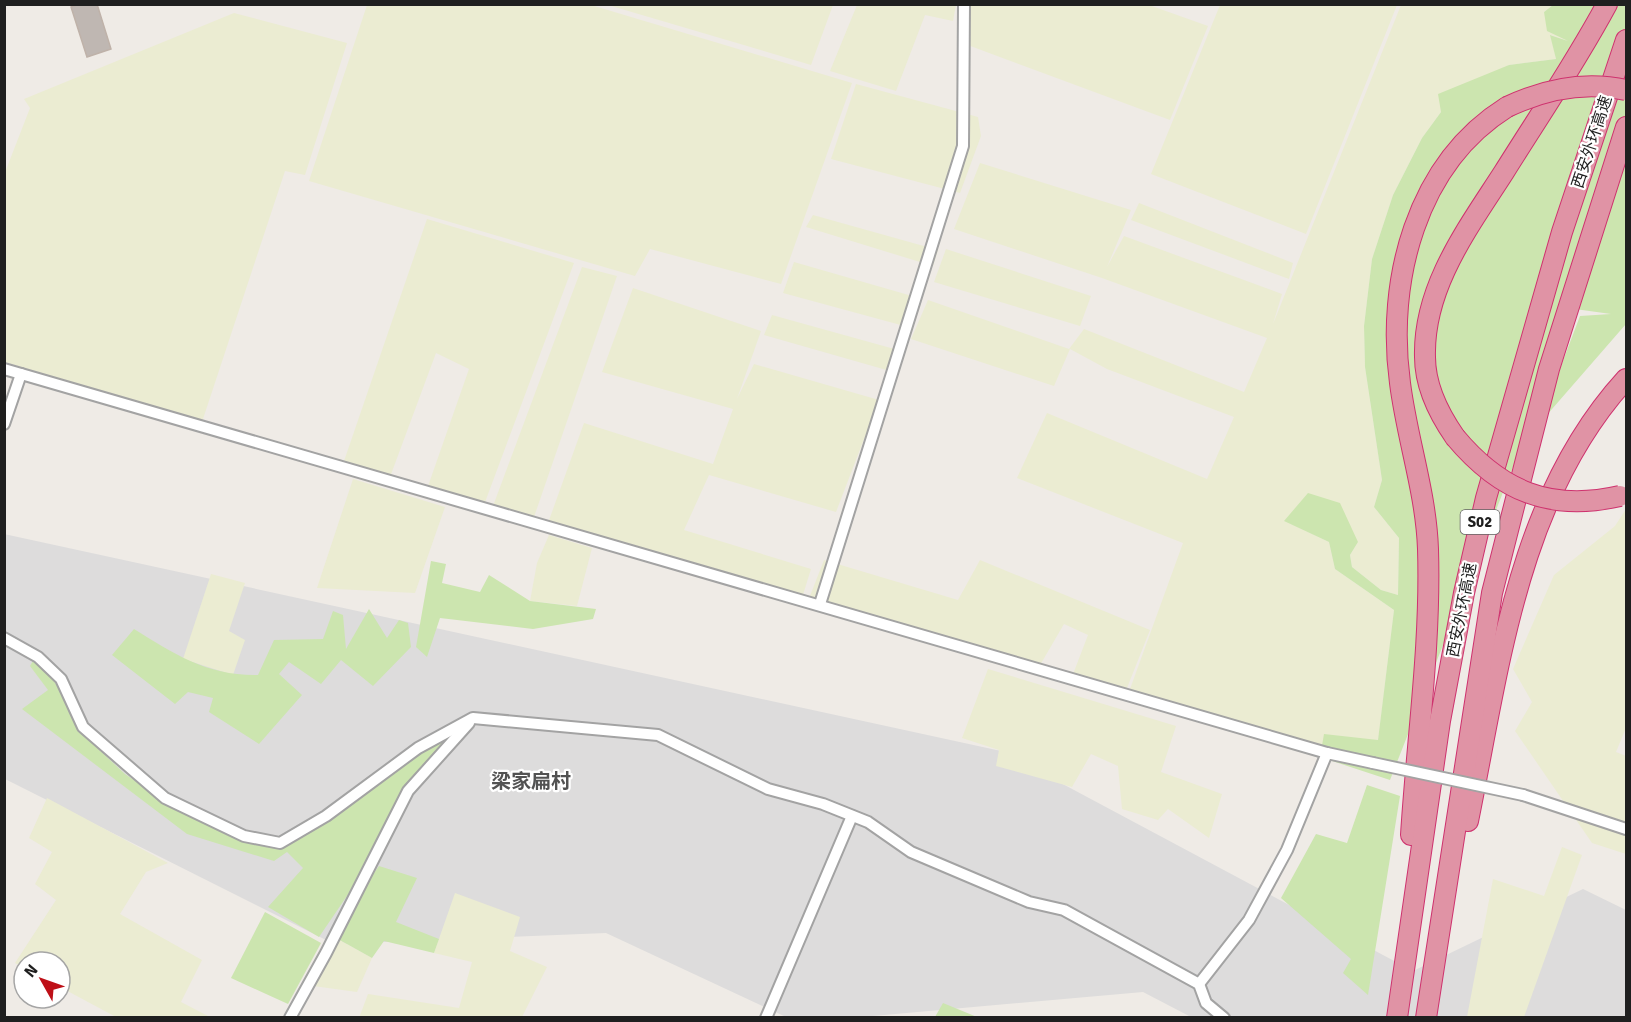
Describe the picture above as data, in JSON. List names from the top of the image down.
{
  "streets": {
    "highway": ["西安外环高速", "S02"]
  },
  "districts": ["梁家扁村"],
  "north": "top left"
}
